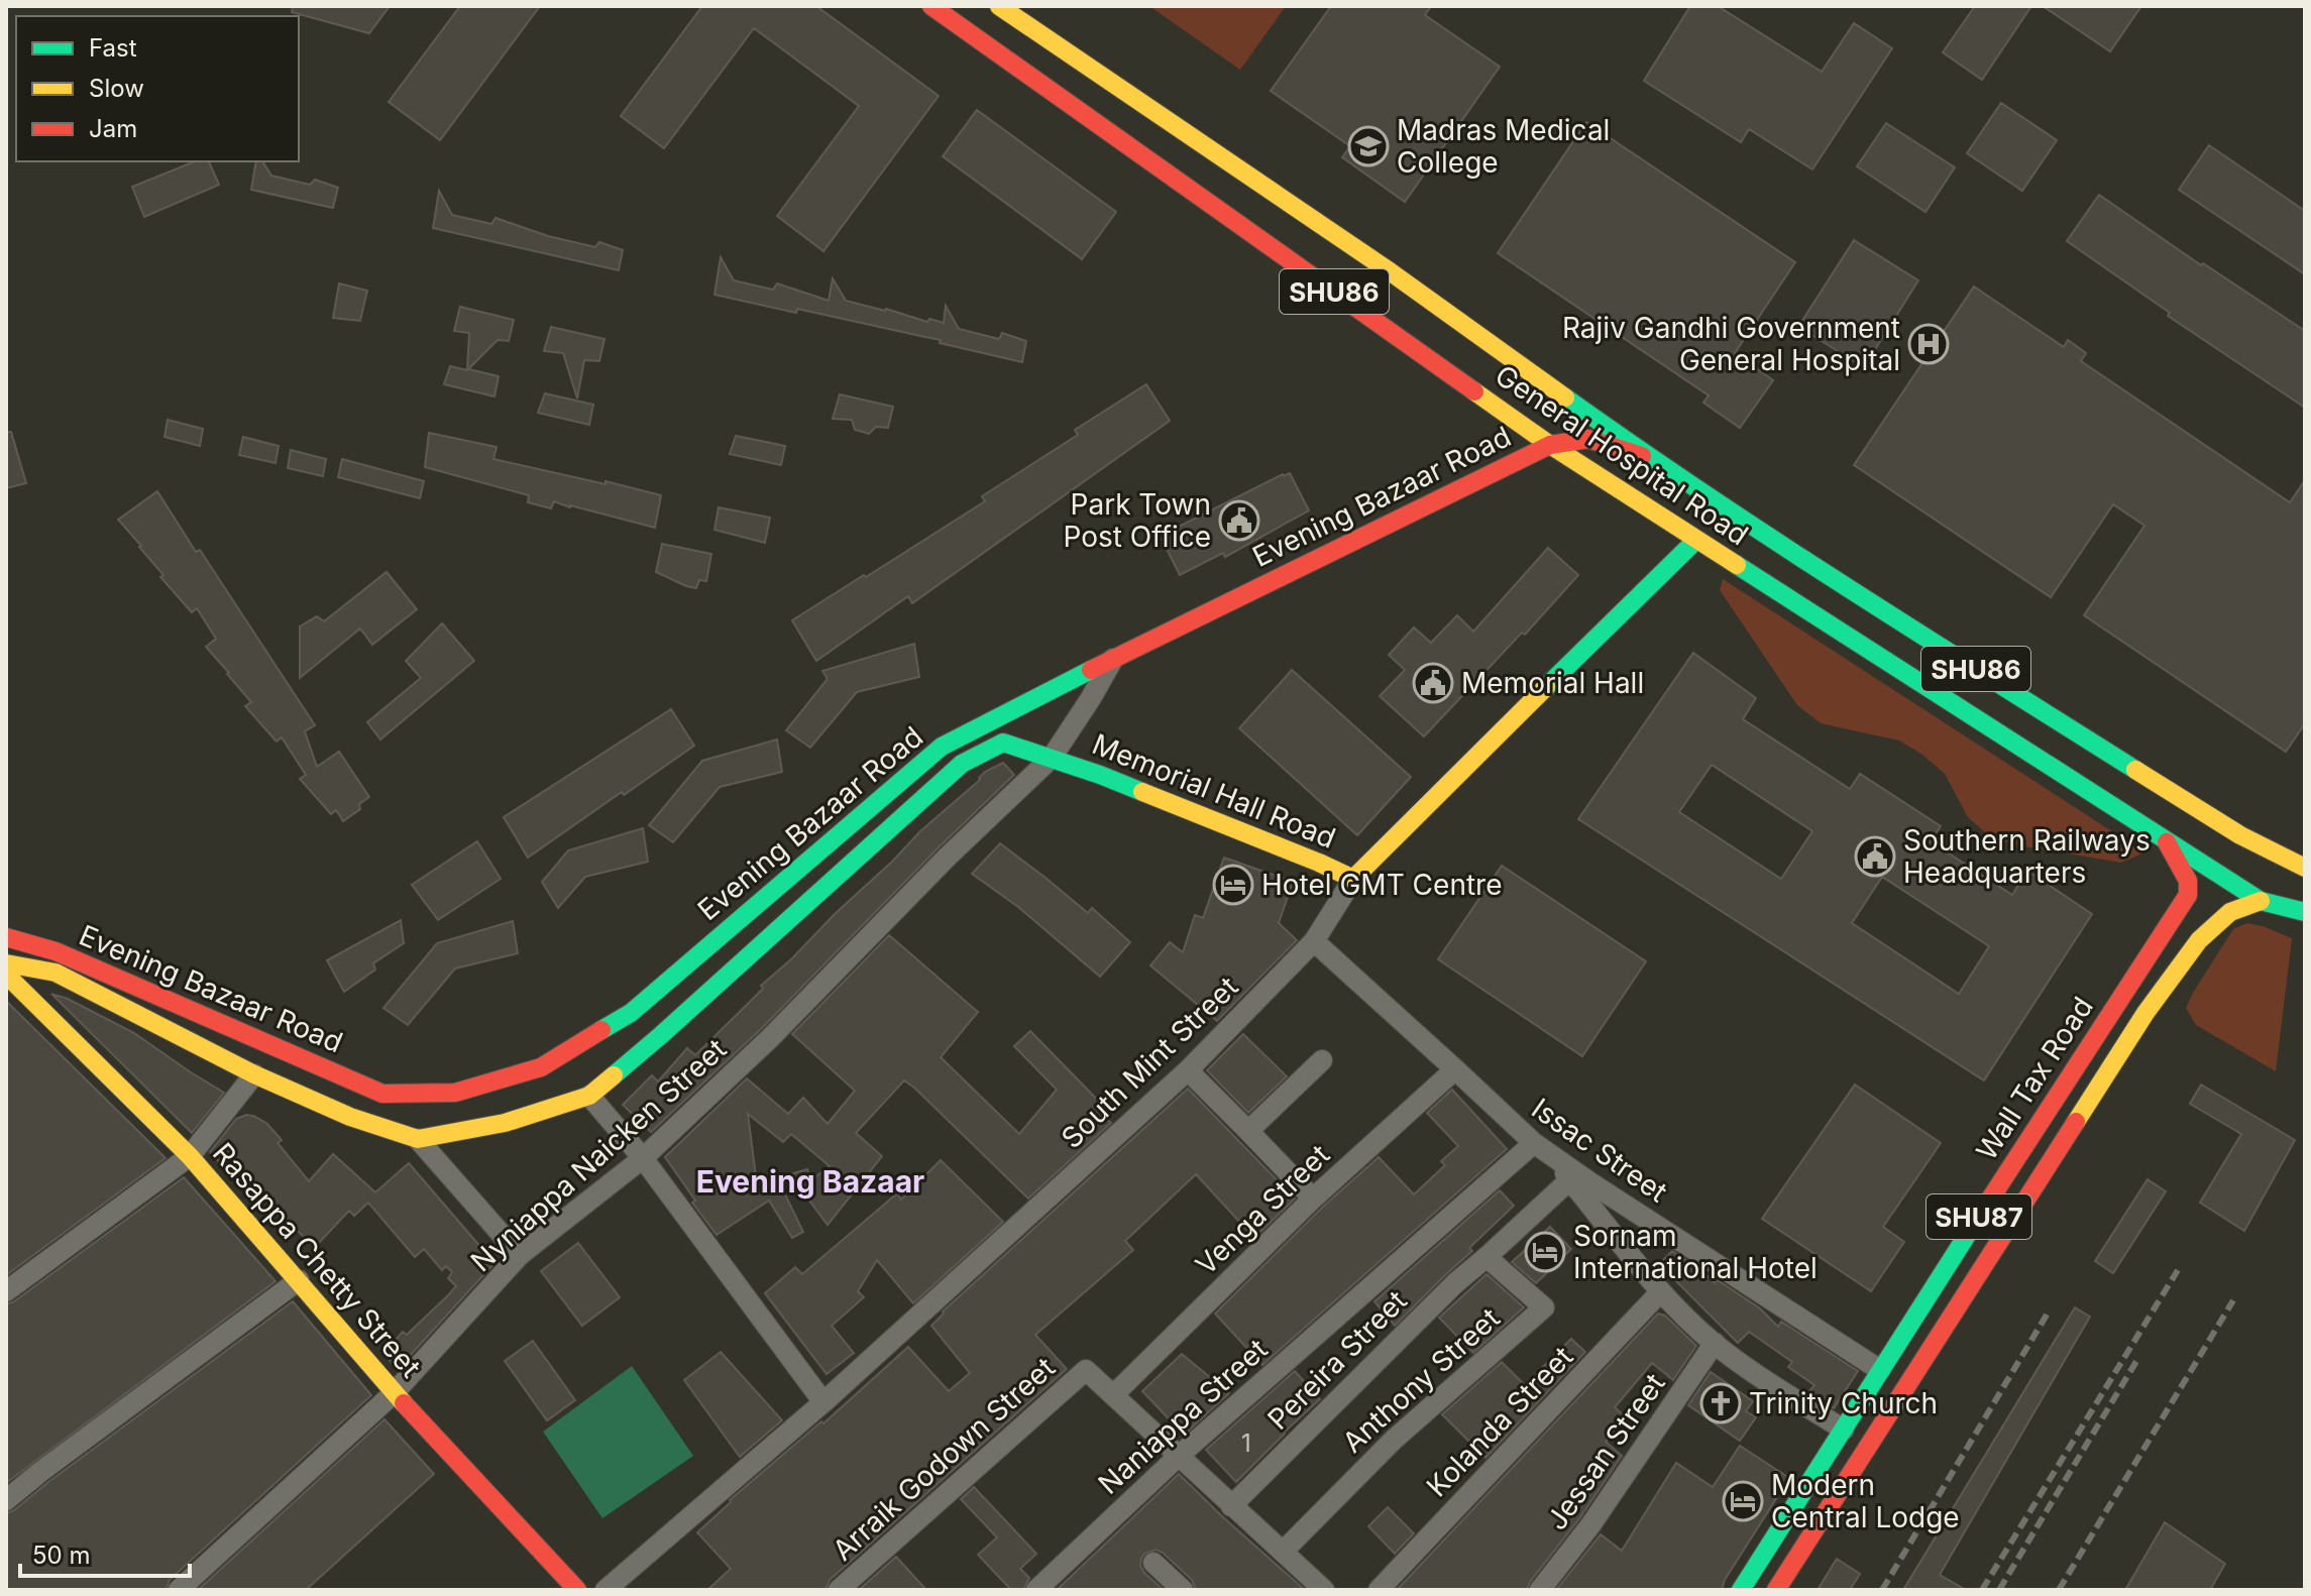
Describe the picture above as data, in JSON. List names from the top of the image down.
{
  "streets": {
    "main road": [
      "SHU86",
      "General Hospital Road",
      "Evening Bazaar Road",
      "Memorial Hall Road",
      "South Mint Street",
      "Wall Tax Road",
      "SHU87",
      "Rasappa Chetty Street"
    ],
    "street": [
      "Issac Street",
      "Nyniappa Naicken Street",
      "Venga Street",
      "Pereira Street",
      "Anthony Street",
      "Naniappa Street",
      "Kolanda Street",
      "Jessan Street",
      "Arraik Godown Street"
    ]
  },
  "crossings": [
    ["General Hospital Road", "Evening Bazaar Road"],
    ["General Hospital Road", "South Mint Street"],
    ["General Hospital Road", "Wall Tax Road"],
    ["Evening Bazaar Road", "Memorial Hall Road"],
    ["Memorial Hall Road", "South Mint Street"],
    ["Memorial Hall Road", "Nyniappa Naicken Street"],
    ["South Mint Street", "Issac Street"],
    ["Wall Tax Road", "Issac Street"],
    ["Issac Street", "Venga Street"],
    ["Issac Street", "Pereira Street"],
    ["Issac Street", "Naniappa Street"],
    ["Nyniappa Naicken Street", "Rasappa Chetty Street"],
    ["Venga Street", "Arraik Godown Street"],
    ["Pereira Street", "Anthony Street"]
  ],
  "districts": ["Evening Bazaar"],
  "places": {
    "school or university": ["Madras Medical College"],
    "hospital": ["Rajiv Gandhi Government General Hospital"],
    "public building": ["Park Town Post Office", "Memorial Hall", "Southern Railways Headquarters"],
    "hotel": ["Hotel GMT Centre", "Sornam International Hotel", "Modern Central Lodge"],
    "church": ["Trinity Church"]
  },
  "house_numbers": ["1"],
  "legend": ["Fast", "Slow", "Jam"],
  "scale_bar": "50 m"
}
